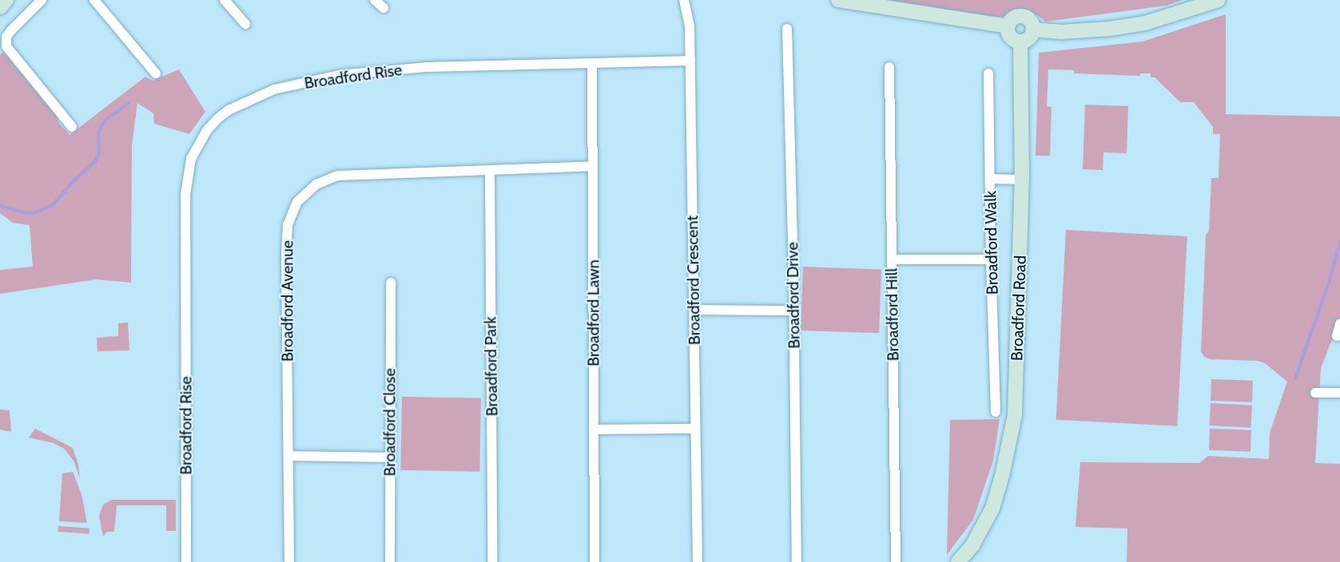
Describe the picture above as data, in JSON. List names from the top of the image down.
{
  "streets": {
    "street": [
      "Broadford Rise",
      "Broadford Walk",
      "Broadford Crescent",
      "Broadford Drive",
      "Broadford Avenue",
      "Broadford Road",
      "Broadford Lawn",
      "Broadford Hill",
      "Broadford Park",
      "Broadford Close"
    ]
  },
  "crossings": [
    ["Broadford Rise", "Broadford Crescent"],
    ["Broadford Rise", "Broadford Lawn"],
    ["Broadford Avenue", "Broadford Lawn"],
    ["Broadford Avenue", "Broadford Park"]
  ]
}
